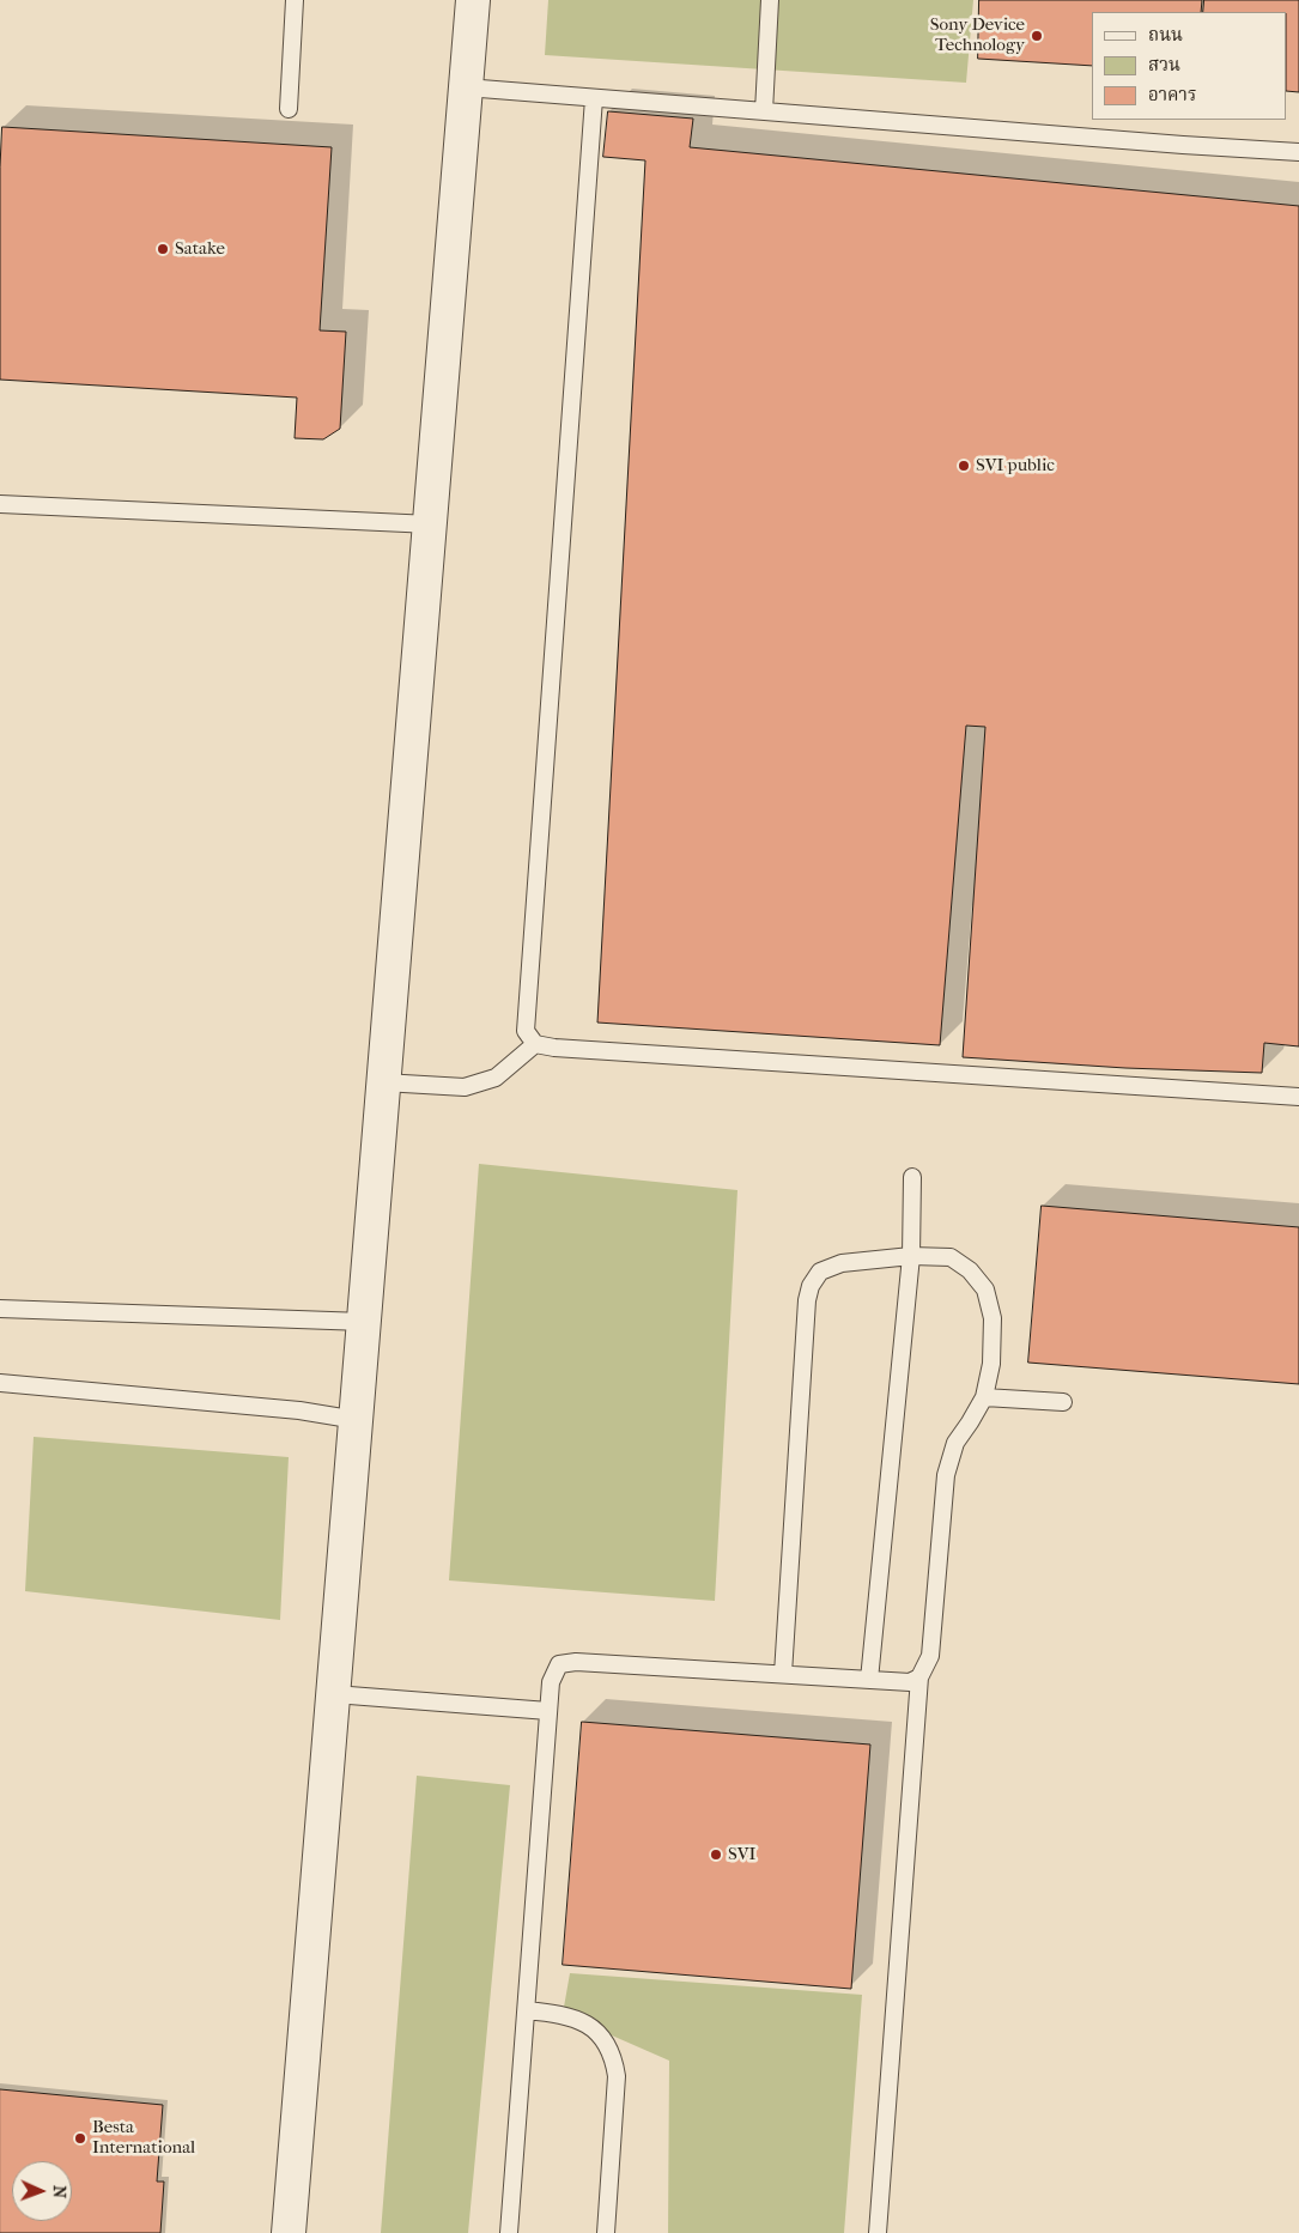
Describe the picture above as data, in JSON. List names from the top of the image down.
{
  "places": [
    "Sony Device Technology",
    "Satake",
    "SVI public",
    "SVI",
    "Besta International"
  ],
  "legend": ["ถนน", "สวน", "อาคาร"],
  "north": "right"
}
